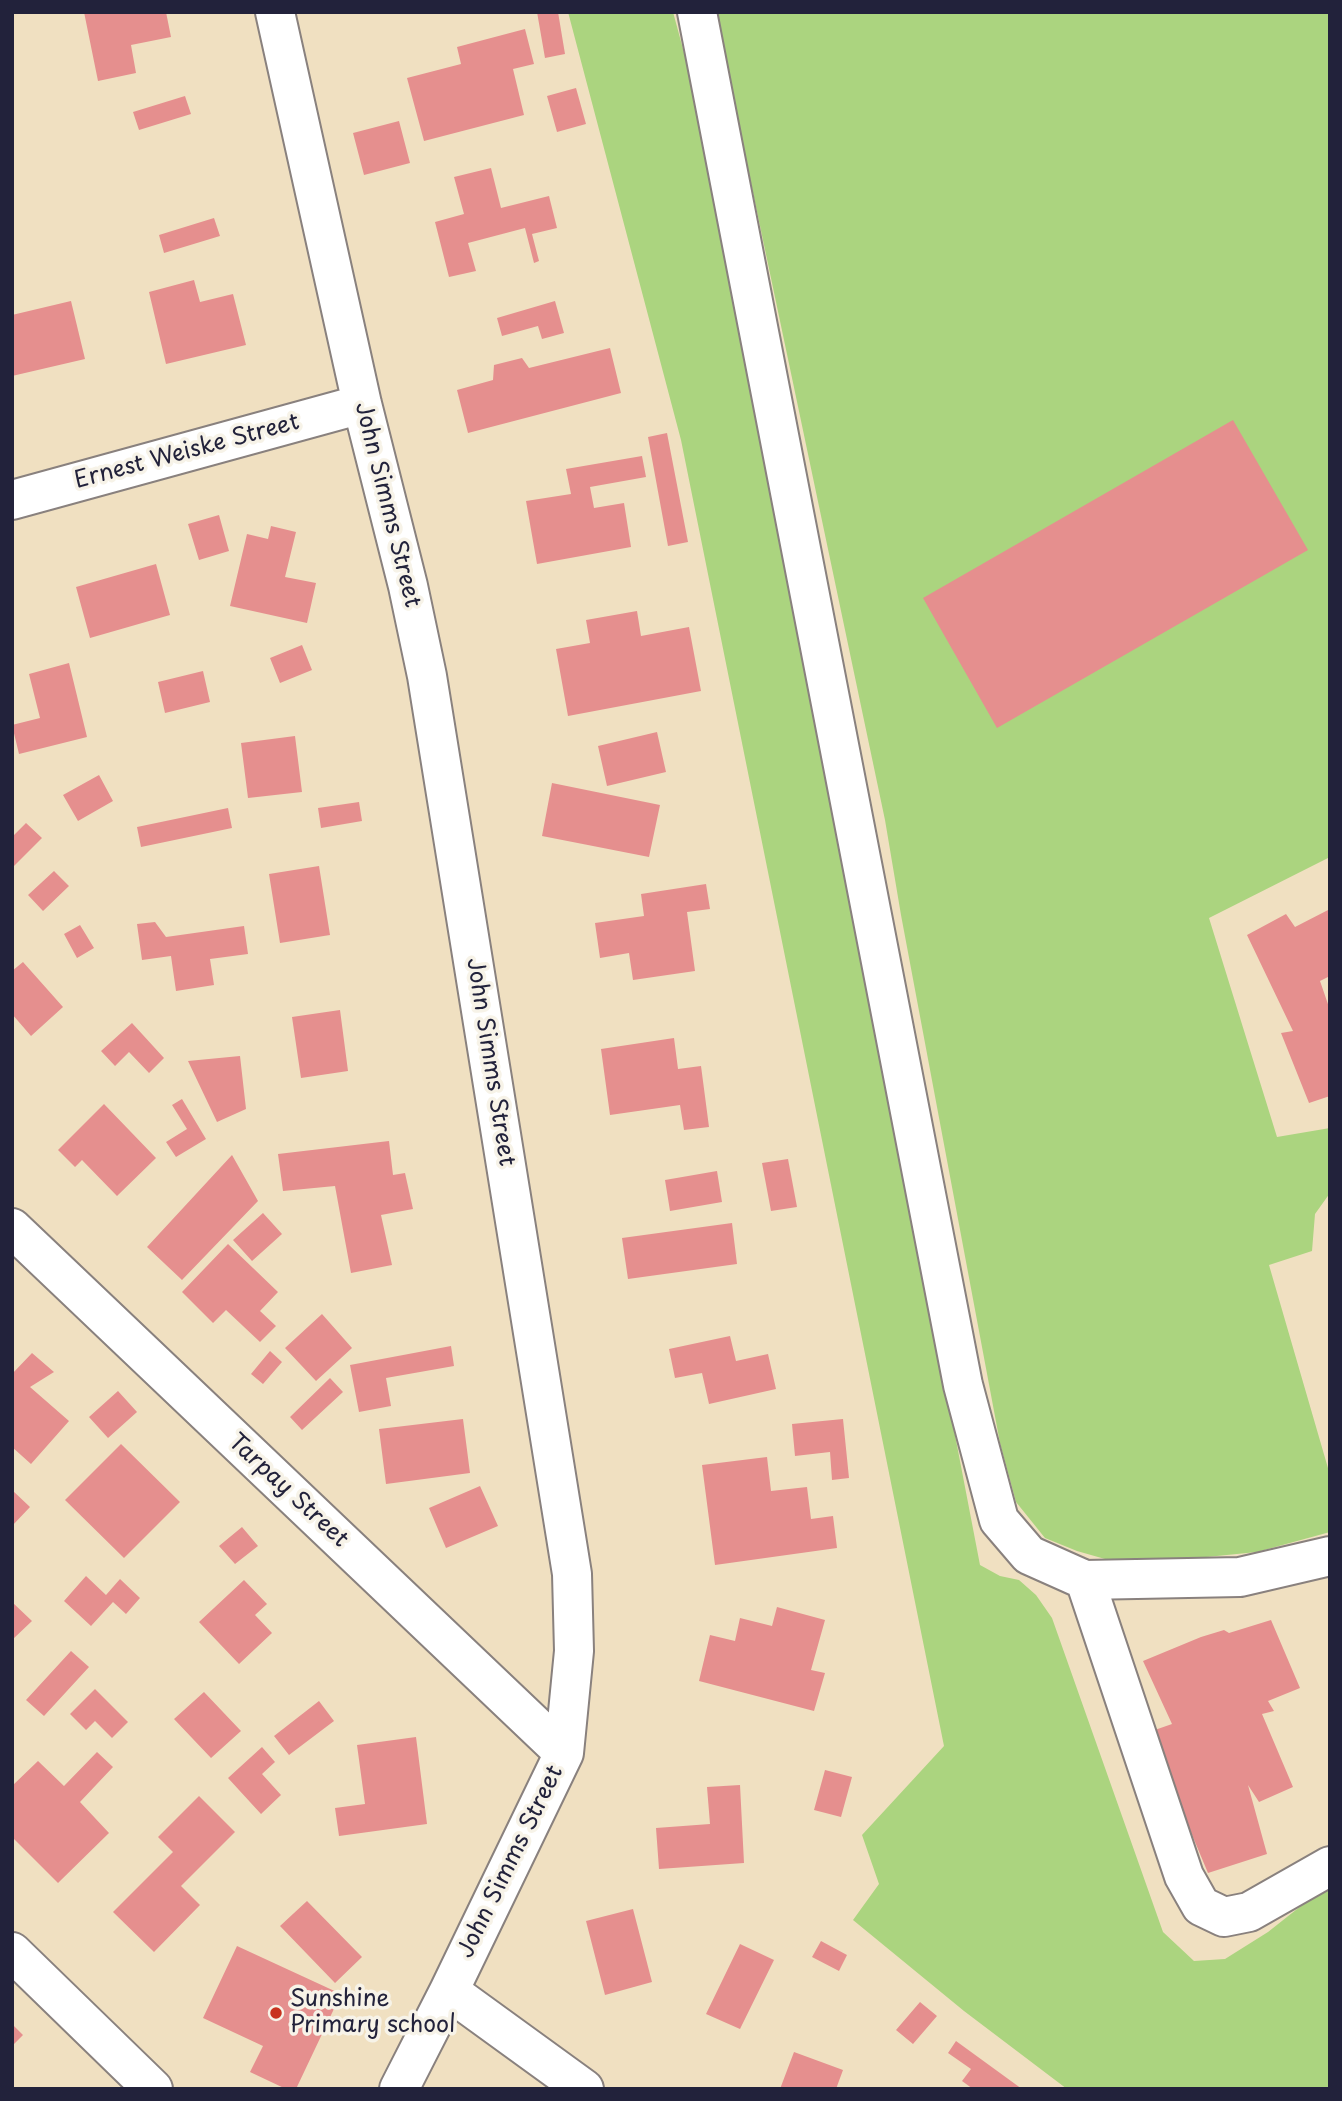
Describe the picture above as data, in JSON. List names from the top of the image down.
{
  "streets": {
    "street": ["Ernest Weiske Street", "John Simms Street", "Tarpay Street"]
  },
  "crossings": [
    ["Ernest Weiske Street", "John Simms Street"],
    ["John Simms Street", "Tarpay Street"]
  ],
  "places": ["Sunshine Primary school"]
}
